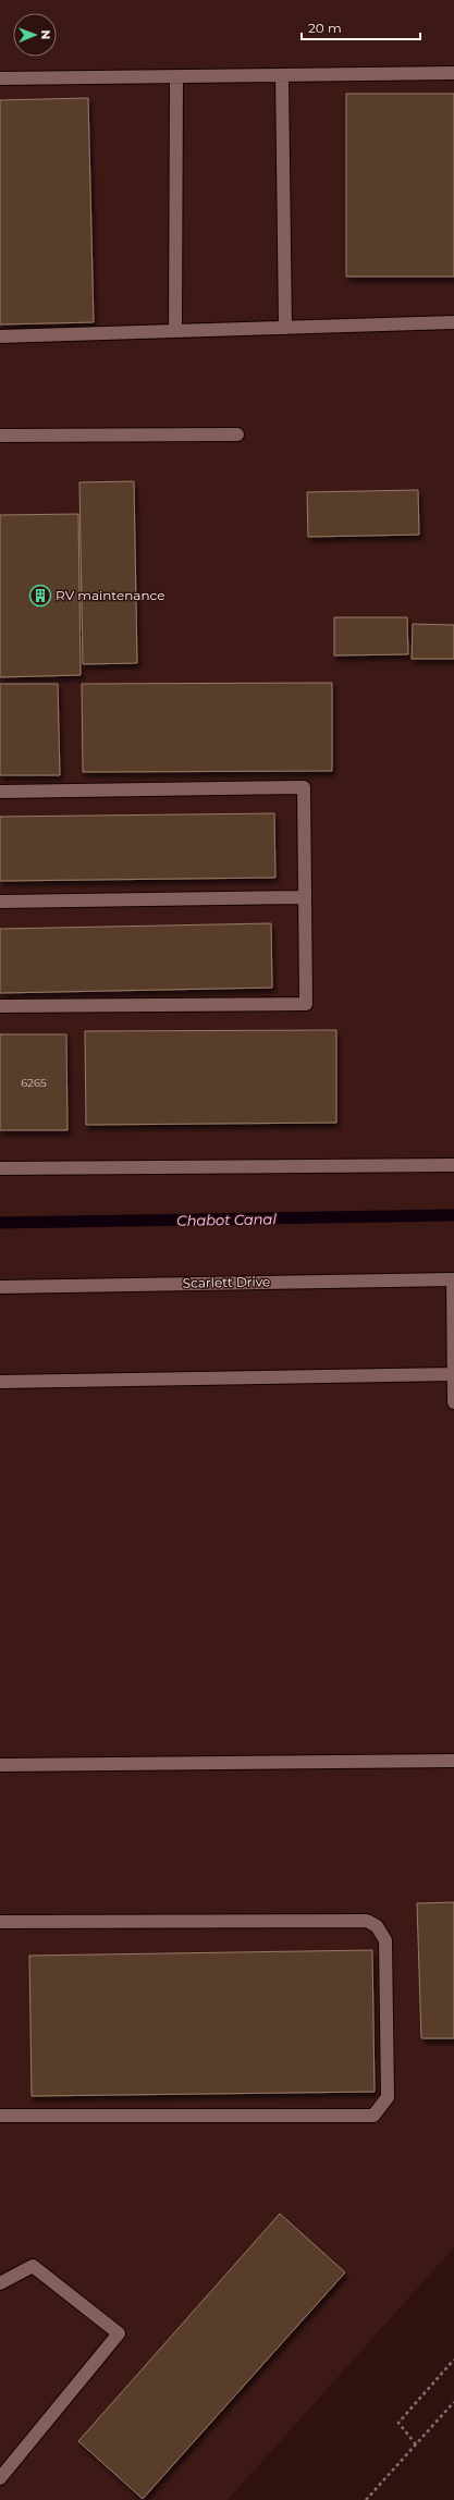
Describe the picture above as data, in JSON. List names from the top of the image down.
{
  "streets": {
    "street": ["Scarlett Drive"]
  },
  "water": ["Chabot Canal"],
  "places": {
    "building": ["RV maintenance"]
  },
  "house_numbers": ["6265"],
  "scale_bar": "20 m",
  "north": "right"
}
